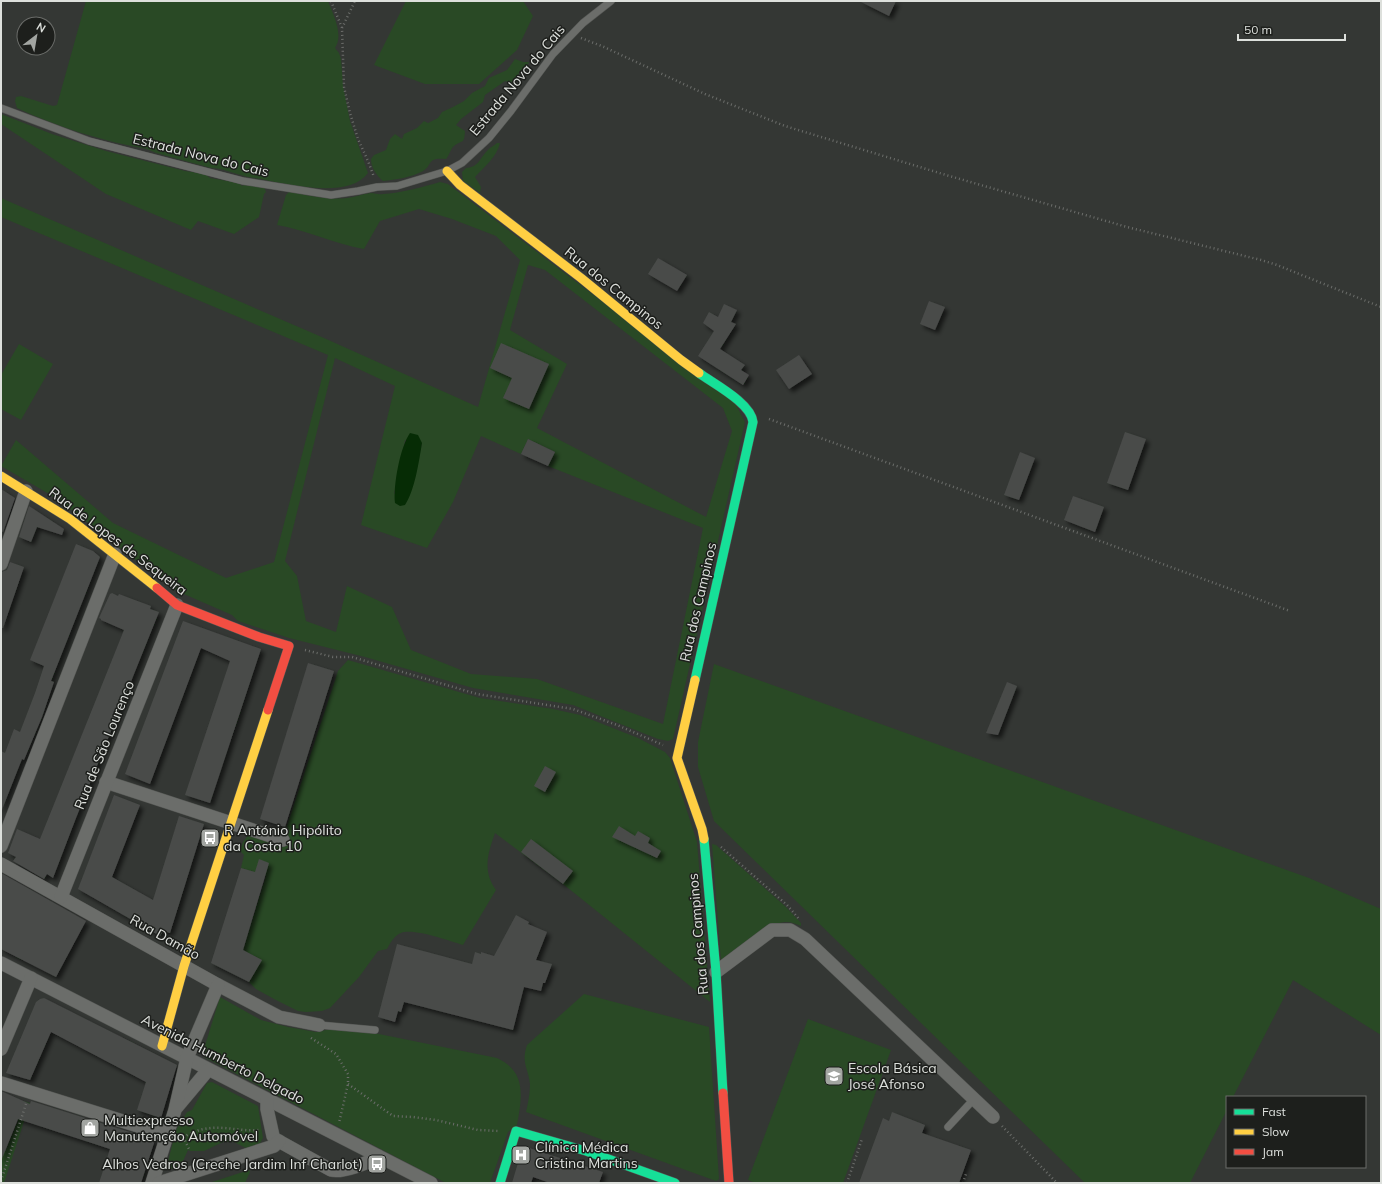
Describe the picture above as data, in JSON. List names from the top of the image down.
{
  "streets": {
    "street": [
      "Rua dos Campinos",
      "Rua de Lopes de Sequeira",
      "Rua de São Lourenço",
      "Rua Damão",
      "Avenida Humberto Delgado"
    ],
    "lane": ["Estrada Nova do Cais"]
  },
  "crossings": [
    ["Estrada Nova do Cais", "Rua dos Campinos"],
    ["Rua de Lopes de Sequeira", "Rua de São Lourenço"],
    ["Rua de São Lourenço", "Rua Damão"]
  ],
  "places": {
    "bus stop": ["R António Hipólito da Costa 10", "Alhos Vedros (Creche Jardim Inf Charlot)"],
    "school or university": ["Escola Básica José Afonso"],
    "shop": ["Multiexpresso Manutenção Automóvel"],
    "hospital": ["Clínica Médica Cristina Martins"]
  },
  "legend": ["Fast", "Slow", "Jam"],
  "scale_bar": "50 m",
  "north": "top right"
}
